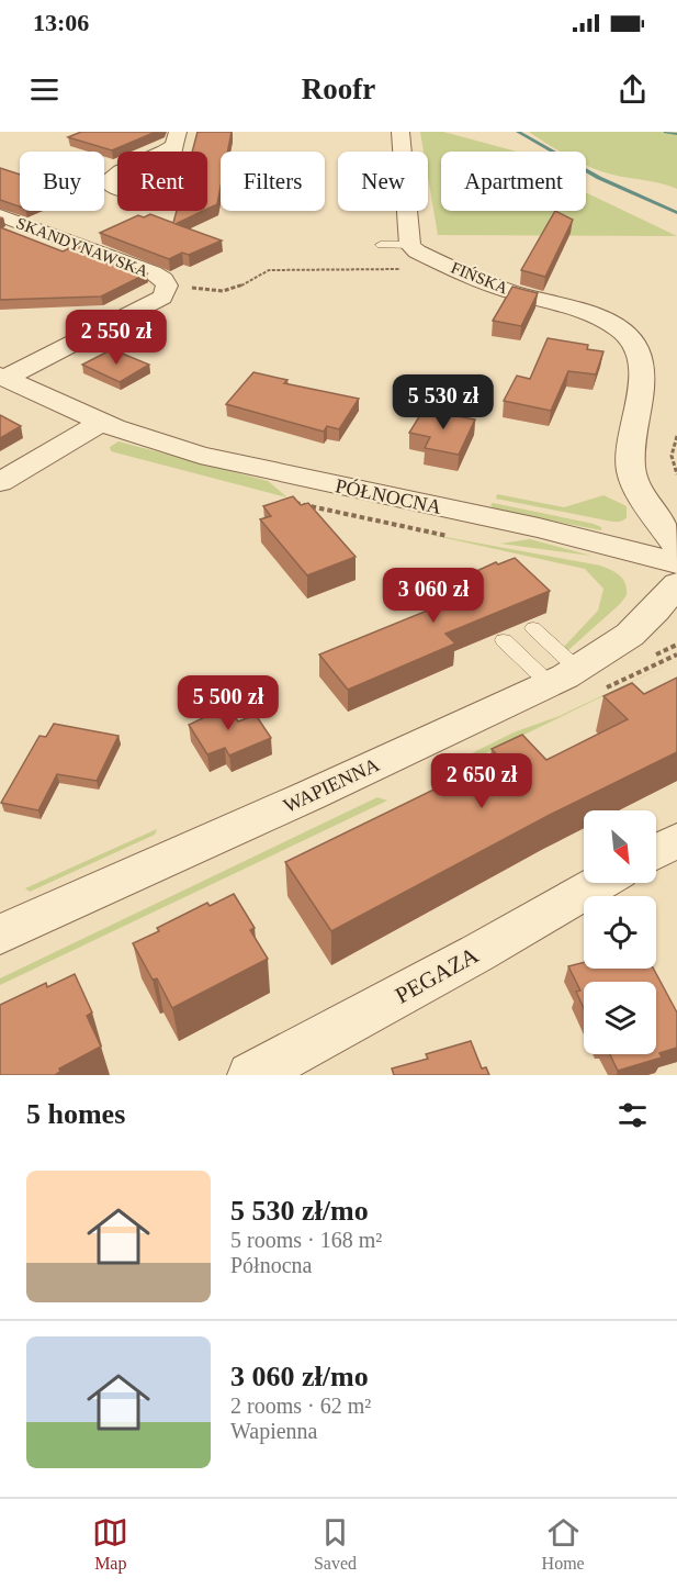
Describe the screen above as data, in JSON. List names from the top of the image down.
{
  "streets": {
    "street": [
      "SKANDYNAWSKA",
      "FIŃSKA",
      "PÓŁNOCNA",
      "WAPIENNA",
      "PEGAZA"
    ]
  },
  "crossings": [
    ["SKANDYNAWSKA", "PÓŁNOCNA"]
  ],
  "north": "bottom right",
  "page": {
    "status": "13:06",
    "header": "Roofr",
    "chip": [
      "Buy",
      "Rent",
      "Filters",
      "New",
      "Apartment"
    ],
    "price": [
      "2 550 zł",
      "5 530 zł",
      "3 060 zł",
      "5 500 zł",
      "2 650 zł"
    ],
    "heading": "5 homes",
    "list": [
      {
        "name": "5 530 zł/mo",
        "note": "5 rooms · 168 m² · Północna"
      },
      {
        "name": "3 060 zł/mo",
        "note": "2 rooms · 62 m² · Wapienna"
      }
    ],
    "tabs": ["Map", "Saved", "Home"]
  }
}
